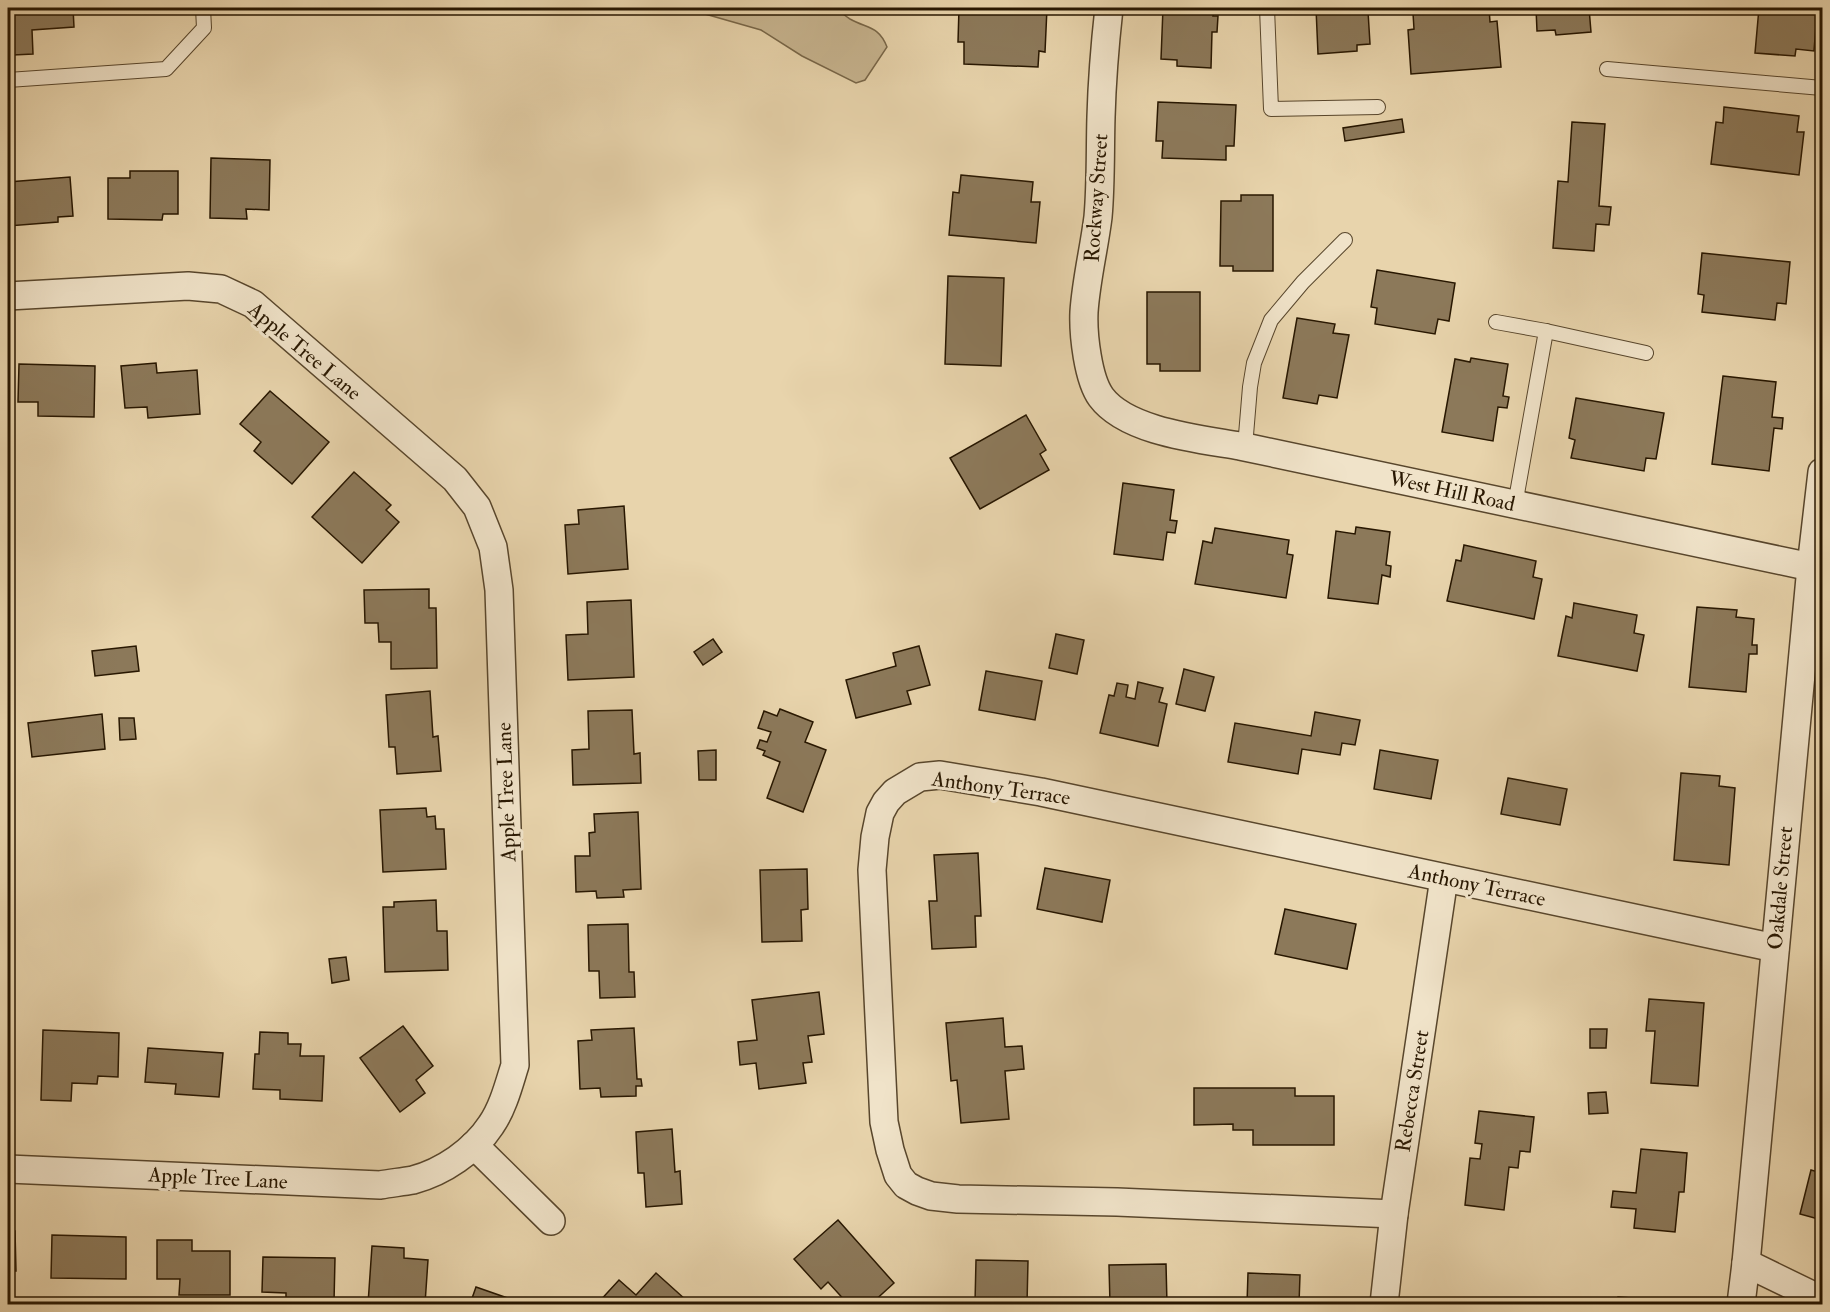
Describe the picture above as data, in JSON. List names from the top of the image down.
{
  "streets": {
    "street": [
      "Rockway Street",
      "Apple Tree Lane",
      "West Hill Road",
      "Anthony Terrace",
      "Oakdale Street",
      "Rebecca Street"
    ]
  },
  "crossings": [
    ["Rockway Street", "West Hill Road"],
    ["West Hill Road", "Oakdale Street"],
    ["Anthony Terrace", "Oakdale Street"],
    ["Anthony Terrace", "Rebecca Street"]
  ]
}
